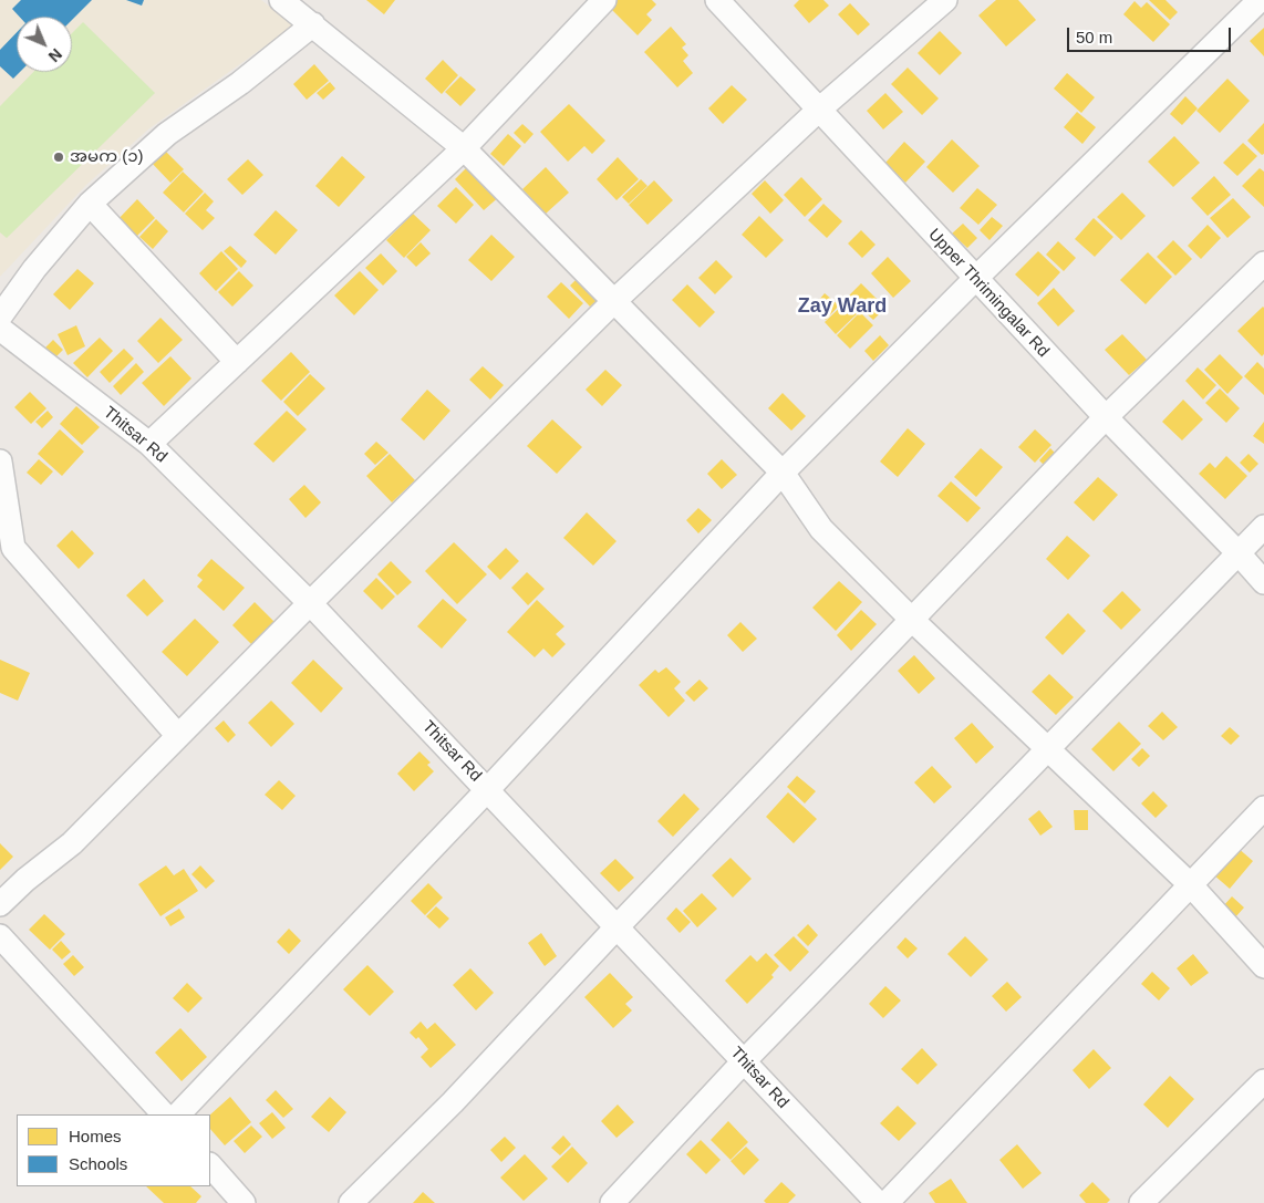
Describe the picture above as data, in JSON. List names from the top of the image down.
{
  "streets": {
    "street": ["Upper Thrimingalar Rd", "Thitsar Rd"]
  },
  "districts": ["Zay Ward"],
  "places": ["အမက (၁)"],
  "legend": ["Homes", "Schools"],
  "scale_bar": "50 m",
  "north": "bottom right"
}
